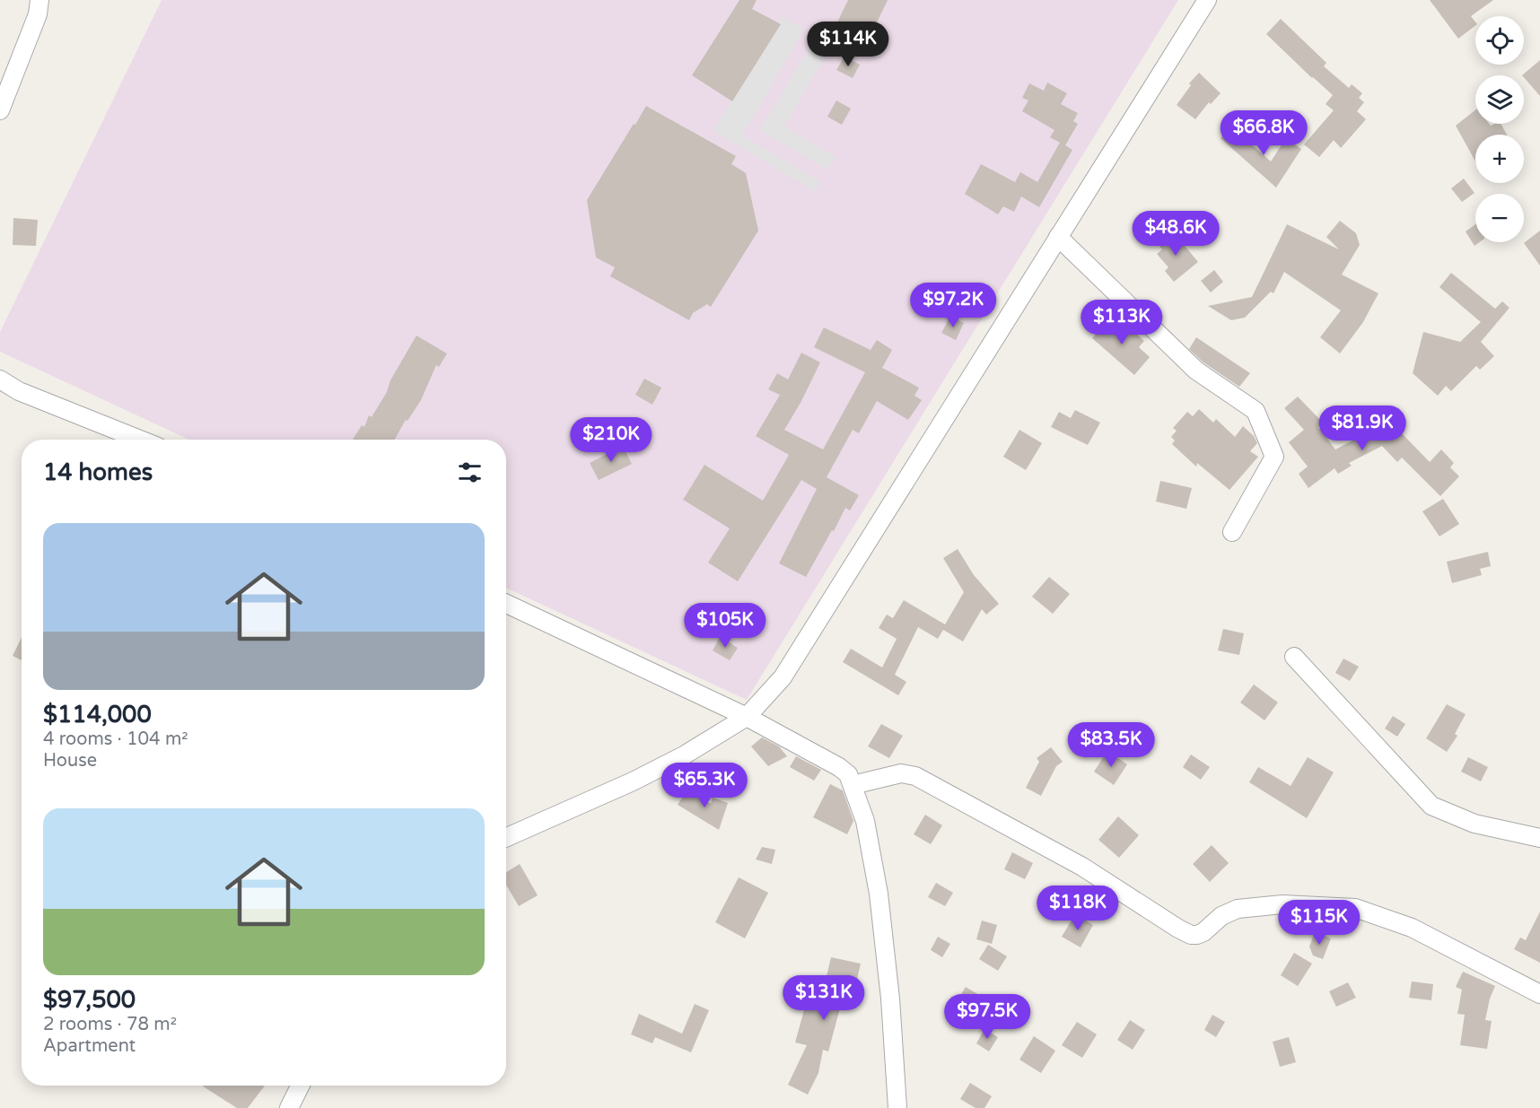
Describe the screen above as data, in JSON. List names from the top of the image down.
{
  "page": {
    "map_buttons": ["+", "−"],
    "price": [
      "$114K",
      "$66.8K",
      "$48.6K",
      "$97.2K",
      "$113K",
      "$81.9K",
      "$210K",
      "$105K",
      "$83.5K",
      "$65.3K",
      "$118K",
      "$115K",
      "$131K",
      "$97.5K"
    ],
    "heading": "14 homes",
    "list": [
      {
        "name": "$114,000",
        "note": "4 rooms · 104 m² · House"
      },
      {
        "name": "$97,500",
        "note": "2 rooms · 78 m² · Apartment"
      }
    ]
  }
}
